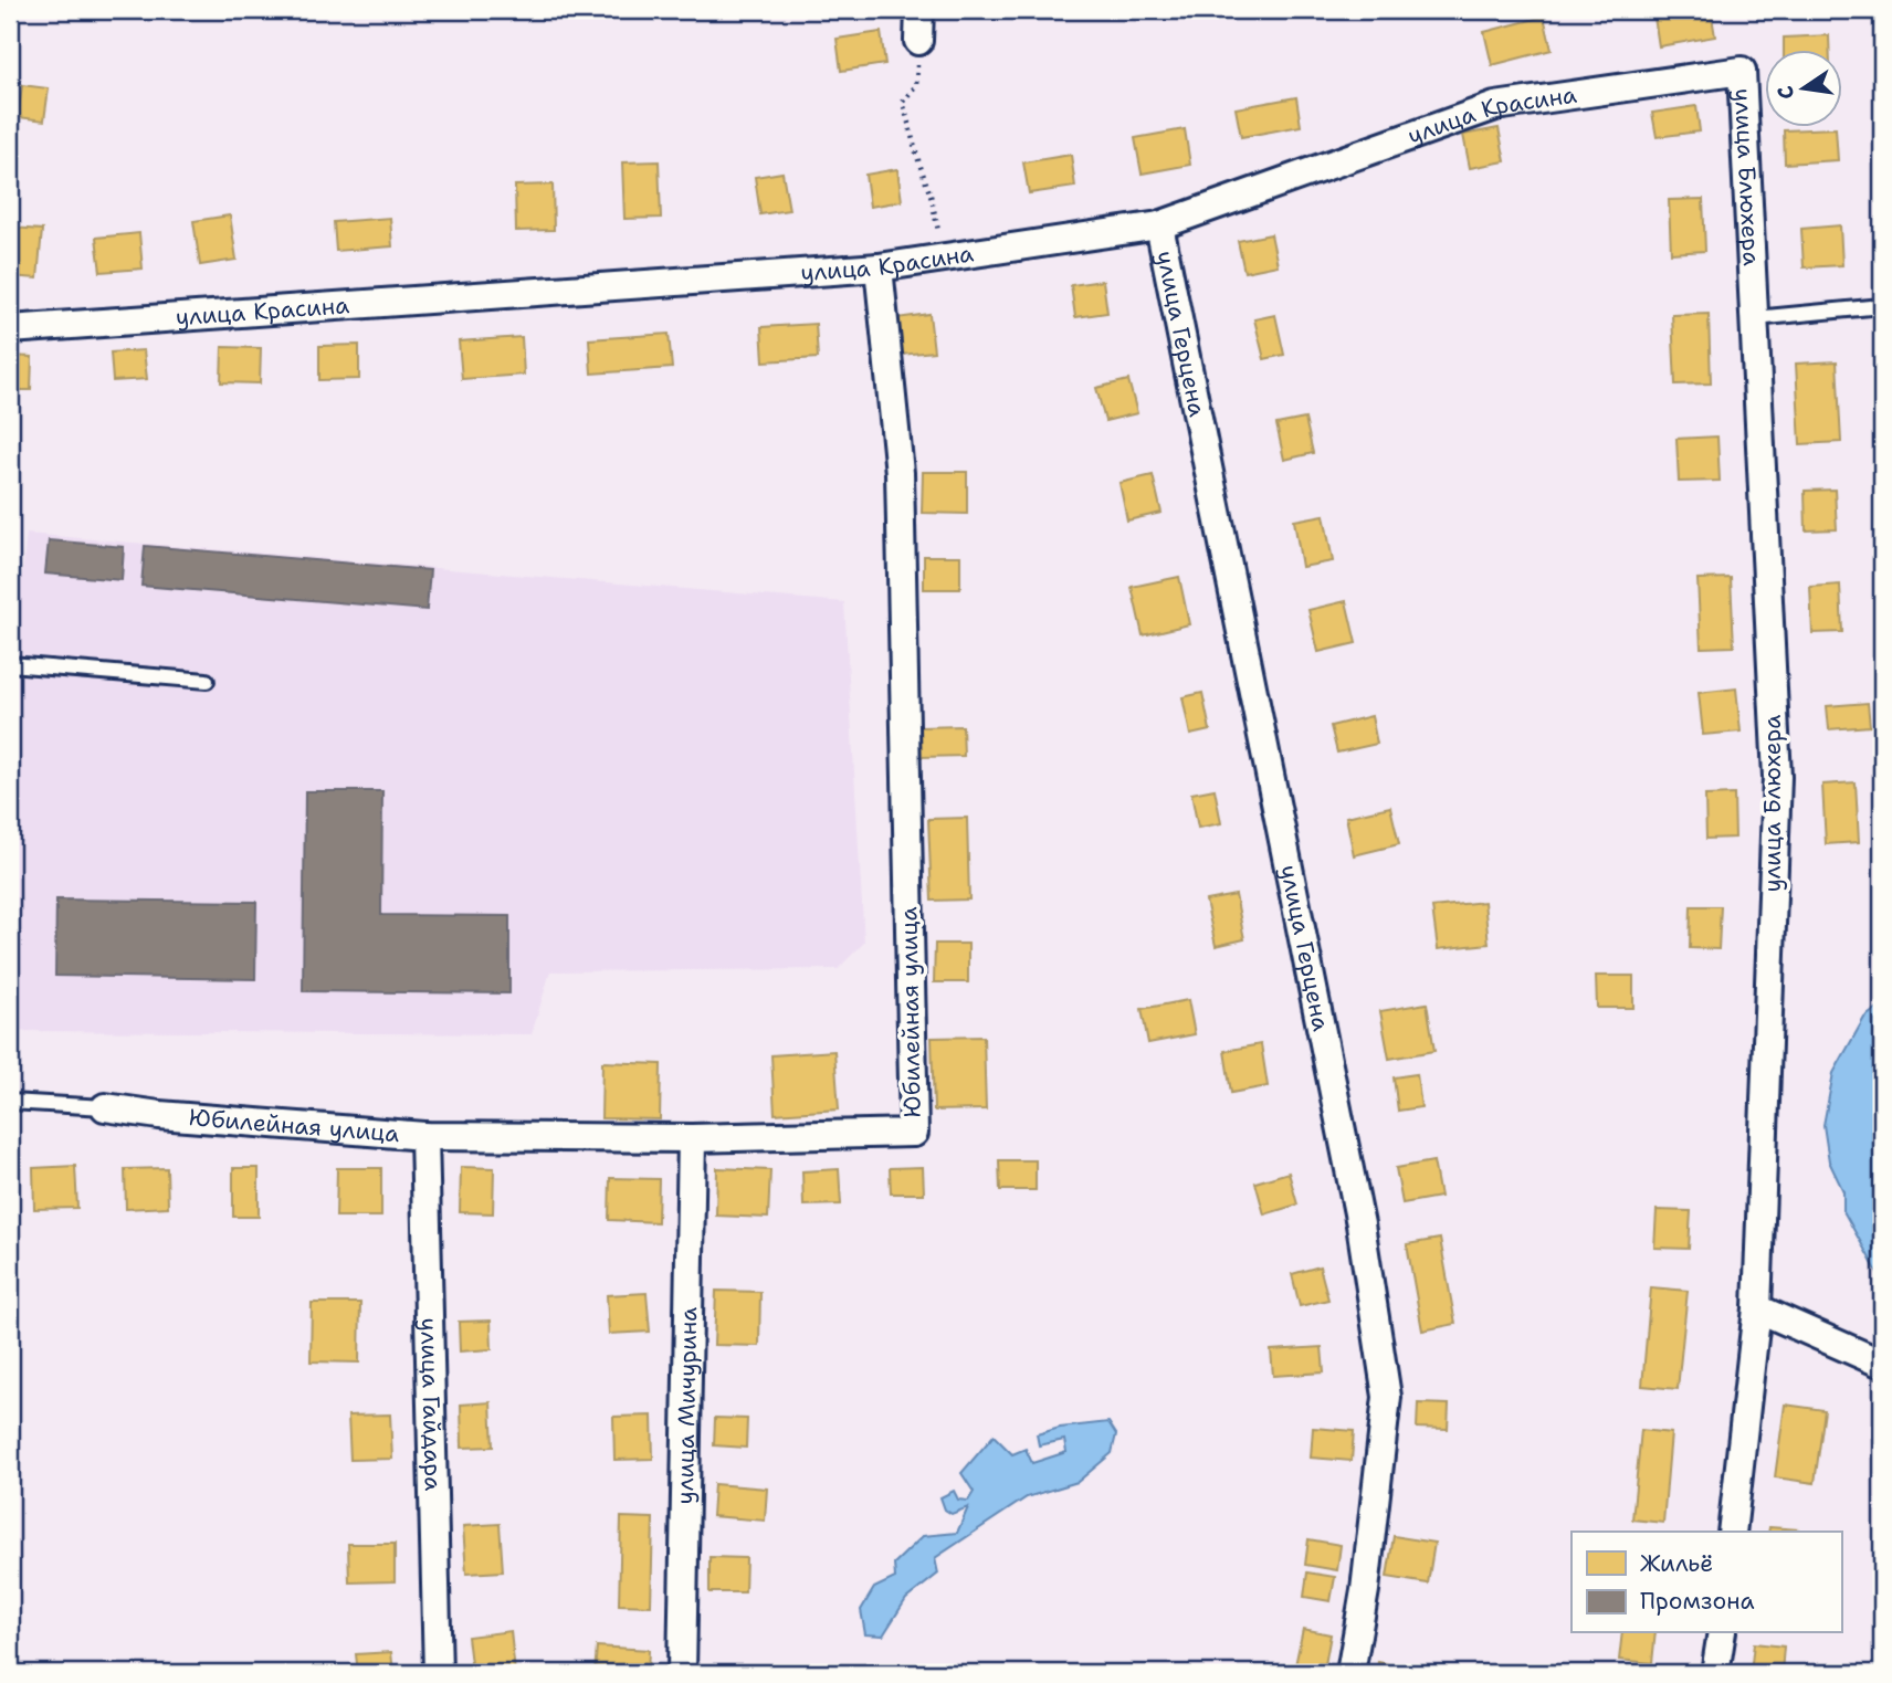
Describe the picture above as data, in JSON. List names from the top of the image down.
{
  "streets": {
    "street": [
      "улица Красина",
      "улица Блюхера",
      "улица Герцена",
      "Юбилейная улица",
      "улица Гайдара",
      "улица Мичурина"
    ]
  },
  "crossings": [
    ["улица Красина", "улица Блюхера"],
    ["улица Красина", "улица Герцена"],
    ["улица Красина", "Юбилейная улица"],
    ["Юбилейная улица", "улица Гайдара"],
    ["Юбилейная улица", "улица Мичурина"]
  ],
  "legend": ["Жильё", "Промзона"],
  "north": "left"
}
